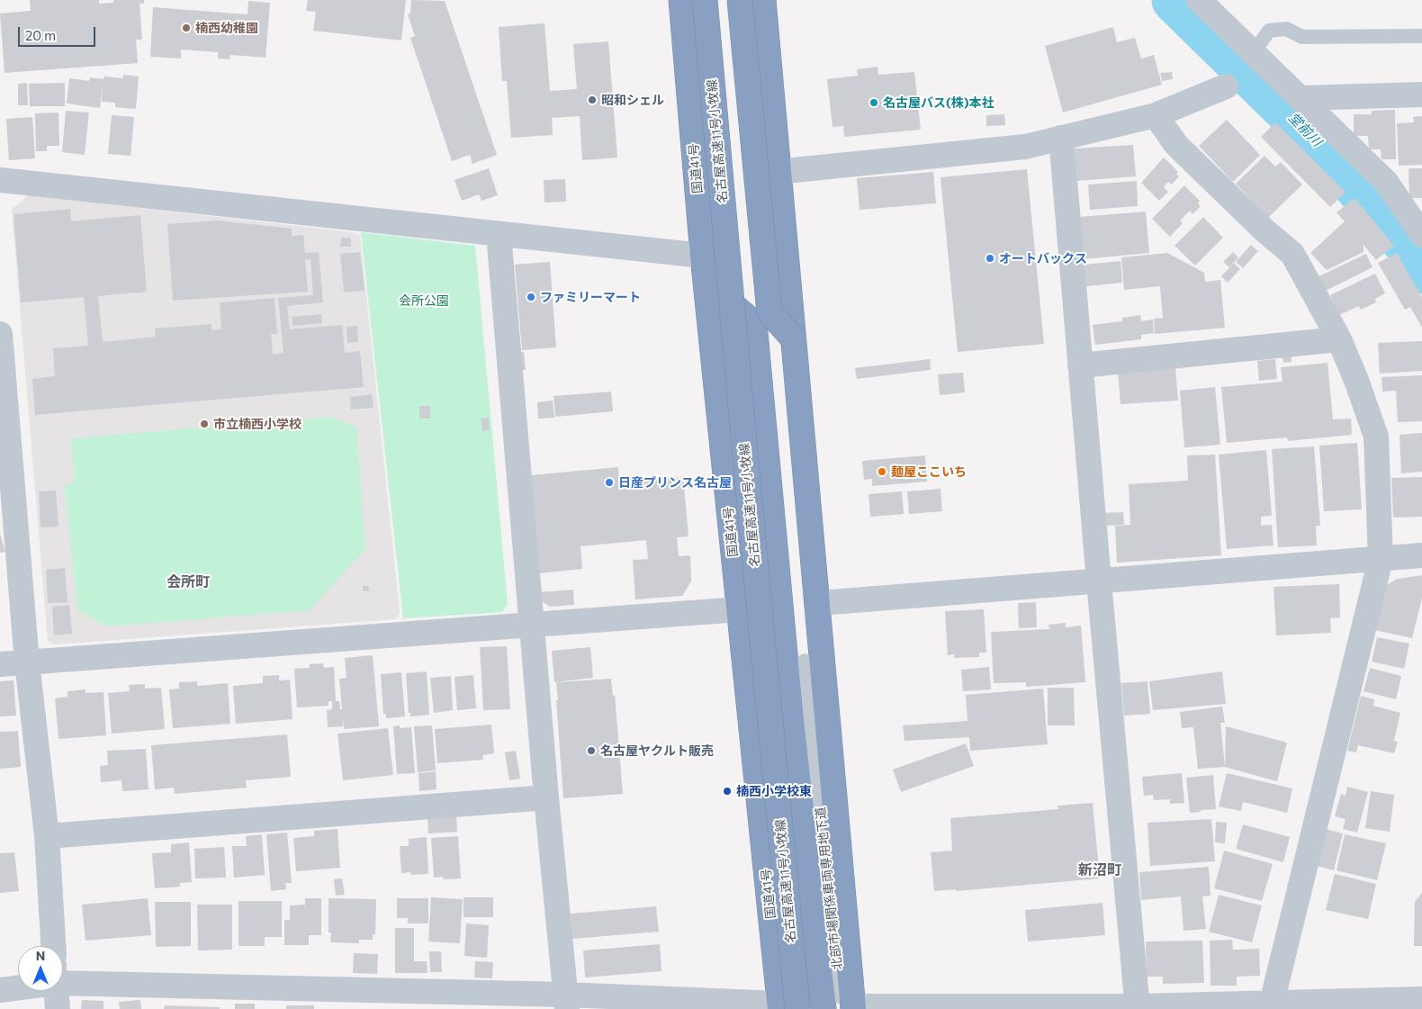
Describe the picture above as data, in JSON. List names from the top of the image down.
{
  "streets": {
    "highway": ["名古屋高速11号小牧線", "国道41号"],
    "lane": ["北部市場関係車両専用地下道"]
  },
  "crossings": [
    ["名古屋高速11号小牧線", "国道41号"]
  ],
  "districts": ["会所町", "新沼町"],
  "water": ["堂前川"],
  "parks": ["会所公園"],
  "places": [
    "楠西幼稚園",
    "昭和シェル",
    "名古屋バス(株)本社",
    "オートバックス",
    "ファミリーマート",
    "市立楠西小学校",
    "麺屋ここいち",
    "日産プリンス名古屋",
    "名古屋ヤクルト販売",
    "楠西小学校東"
  ],
  "scale_bar": "20 m",
  "north": "top"
}
